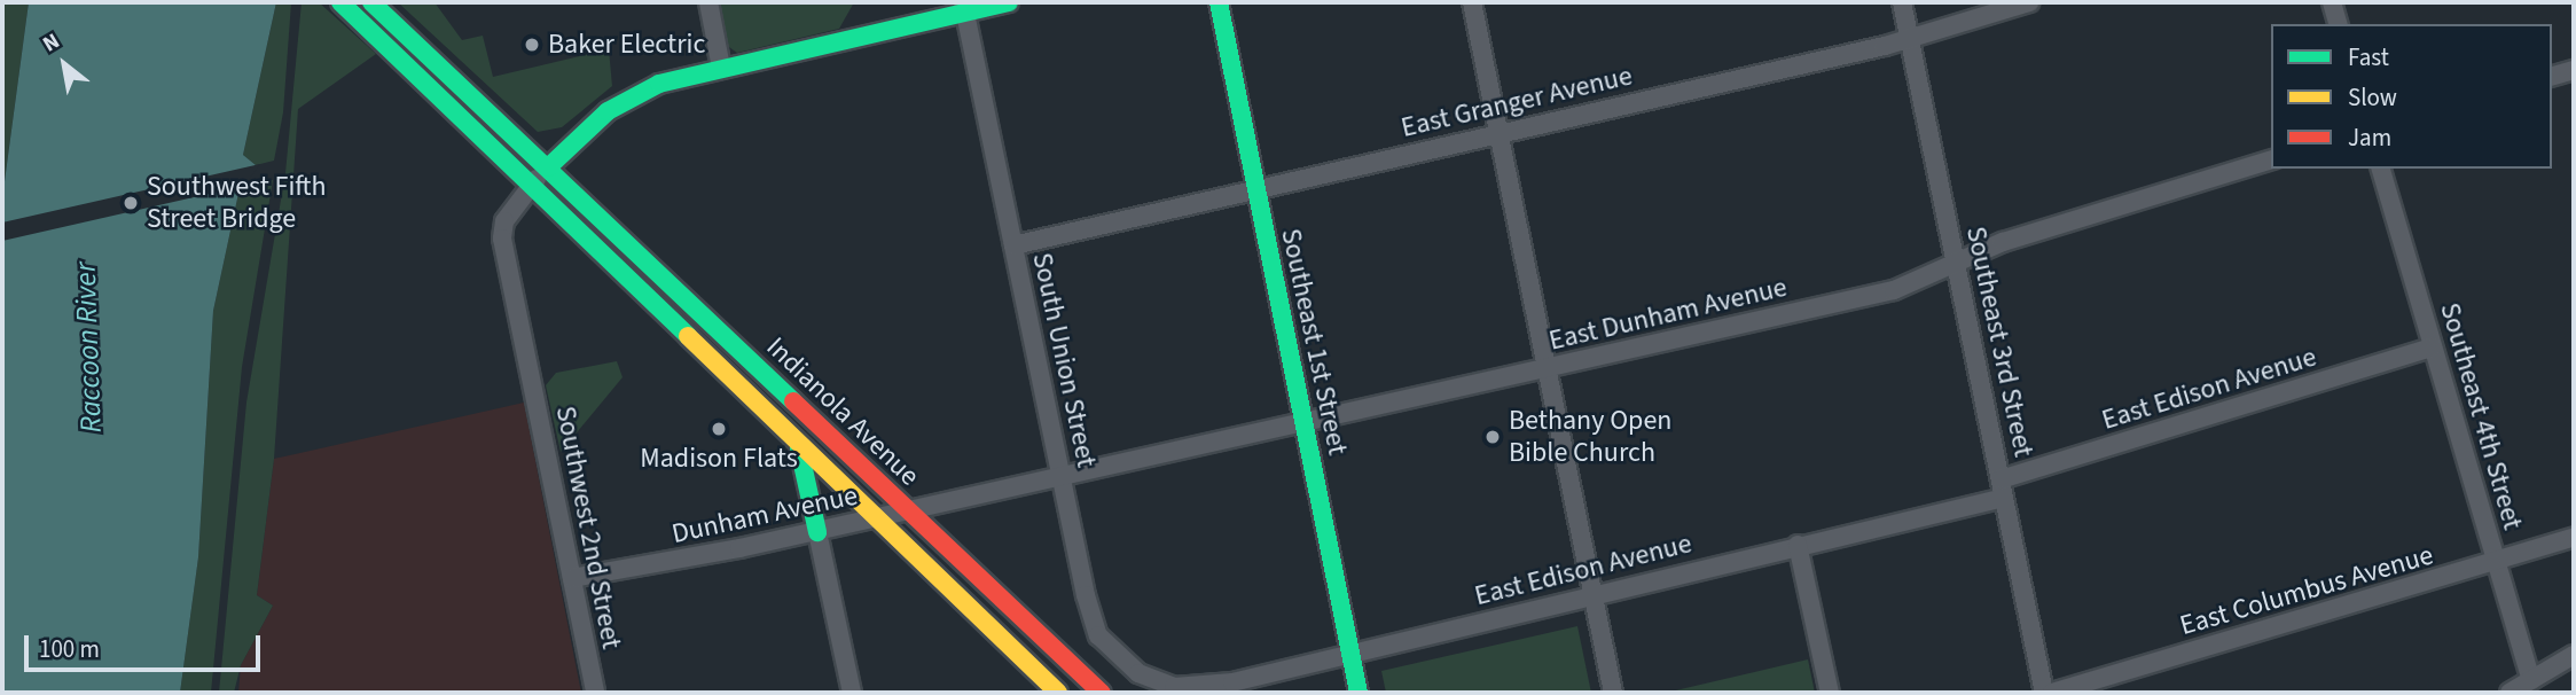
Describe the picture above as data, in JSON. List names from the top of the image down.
{
  "streets": {
    "main road": ["Southeast 1st Street", "Indianola Avenue"],
    "street": [
      "East Granger Avenue",
      "East Dunham Avenue",
      "Southeast 3rd Street",
      "South Union Street",
      "East Edison Avenue",
      "Southeast 4th Street",
      "Dunham Avenue",
      "Southwest 2nd Street",
      "East Columbus Avenue"
    ]
  },
  "crossings": [
    ["East Granger Avenue", "Southeast 1st Street"],
    ["East Granger Avenue", "Southeast 3rd Street"],
    ["East Granger Avenue", "South Union Street"],
    ["East Dunham Avenue", "Southeast 1st Street"],
    ["East Dunham Avenue", "Southeast 3rd Street"],
    ["East Dunham Avenue", "South Union Street"],
    ["East Dunham Avenue", "Dunham Avenue"],
    ["Southeast 1st Street", "East Edison Avenue"],
    ["Southeast 3rd Street", "East Edison Avenue"],
    ["South Union Street", "East Edison Avenue"],
    ["South Union Street", "Dunham Avenue"],
    ["East Edison Avenue", "Southeast 4th Street"],
    ["Indianola Avenue", "Dunham Avenue"],
    ["Indianola Avenue", "Southwest 2nd Street"],
    ["Southeast 4th Street", "East Columbus Avenue"],
    ["Dunham Avenue", "Southwest 2nd Street"]
  ],
  "water": ["Raccoon River"],
  "places": [
    "Baker Electric",
    "Southwest Fifth Street Bridge",
    "Madison Flats",
    "Bethany Open Bible Church"
  ],
  "legend": ["Fast", "Slow", "Jam"],
  "scale_bar": "100 m",
  "north": "top left"
}
